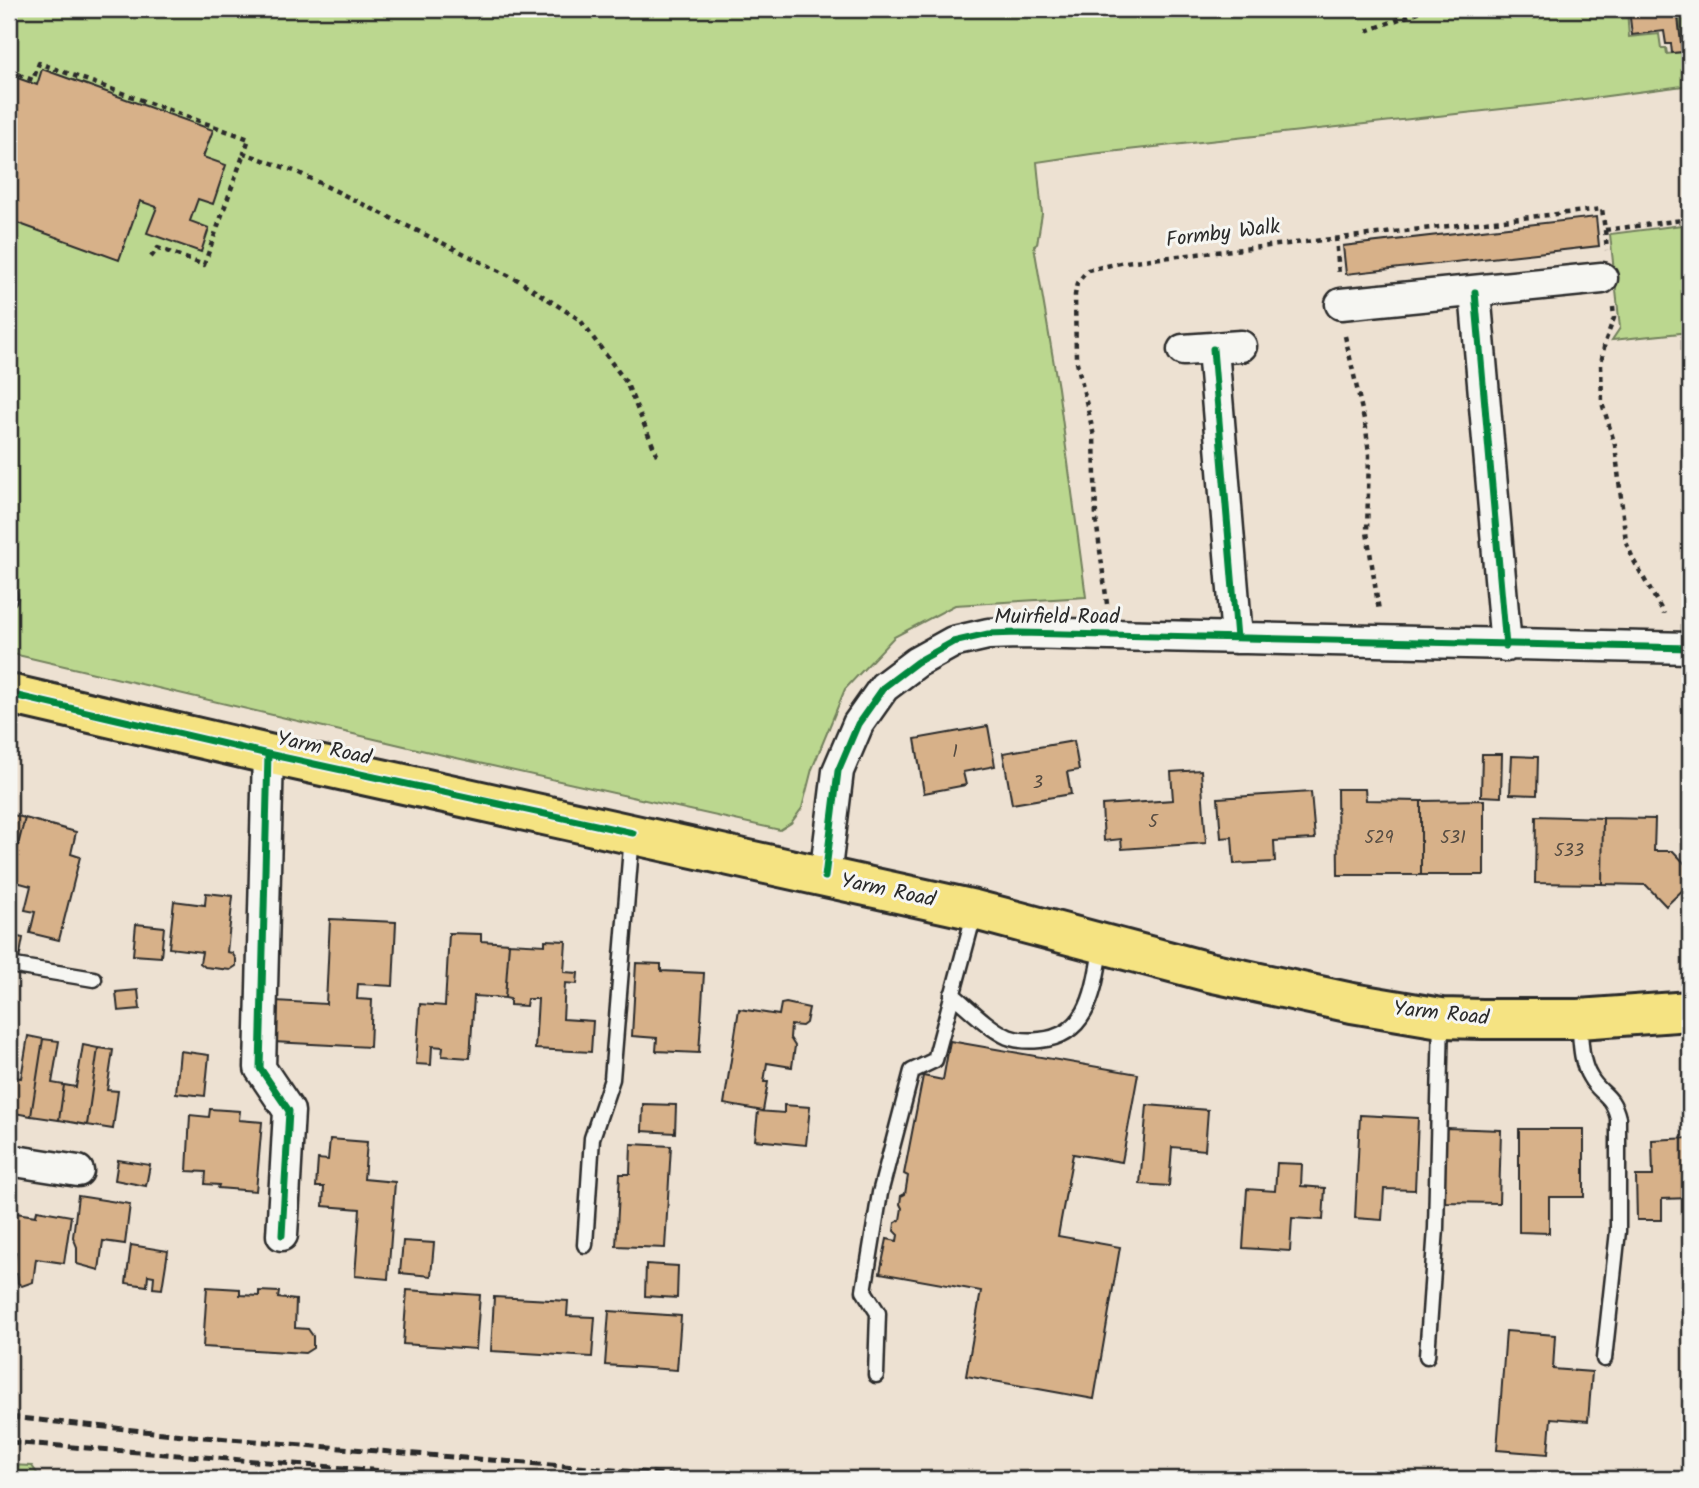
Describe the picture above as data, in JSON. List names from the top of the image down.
{
  "streets": {
    "main road": ["Yarm Road"],
    "street": ["Muirfield Road"],
    "path": ["Formby Walk"]
  },
  "crossings": [
    ["Muirfield Road", "Yarm Road"]
  ],
  "house_numbers": [
    "1",
    "3",
    "5",
    "529",
    "531",
    "533"
  ]
}
